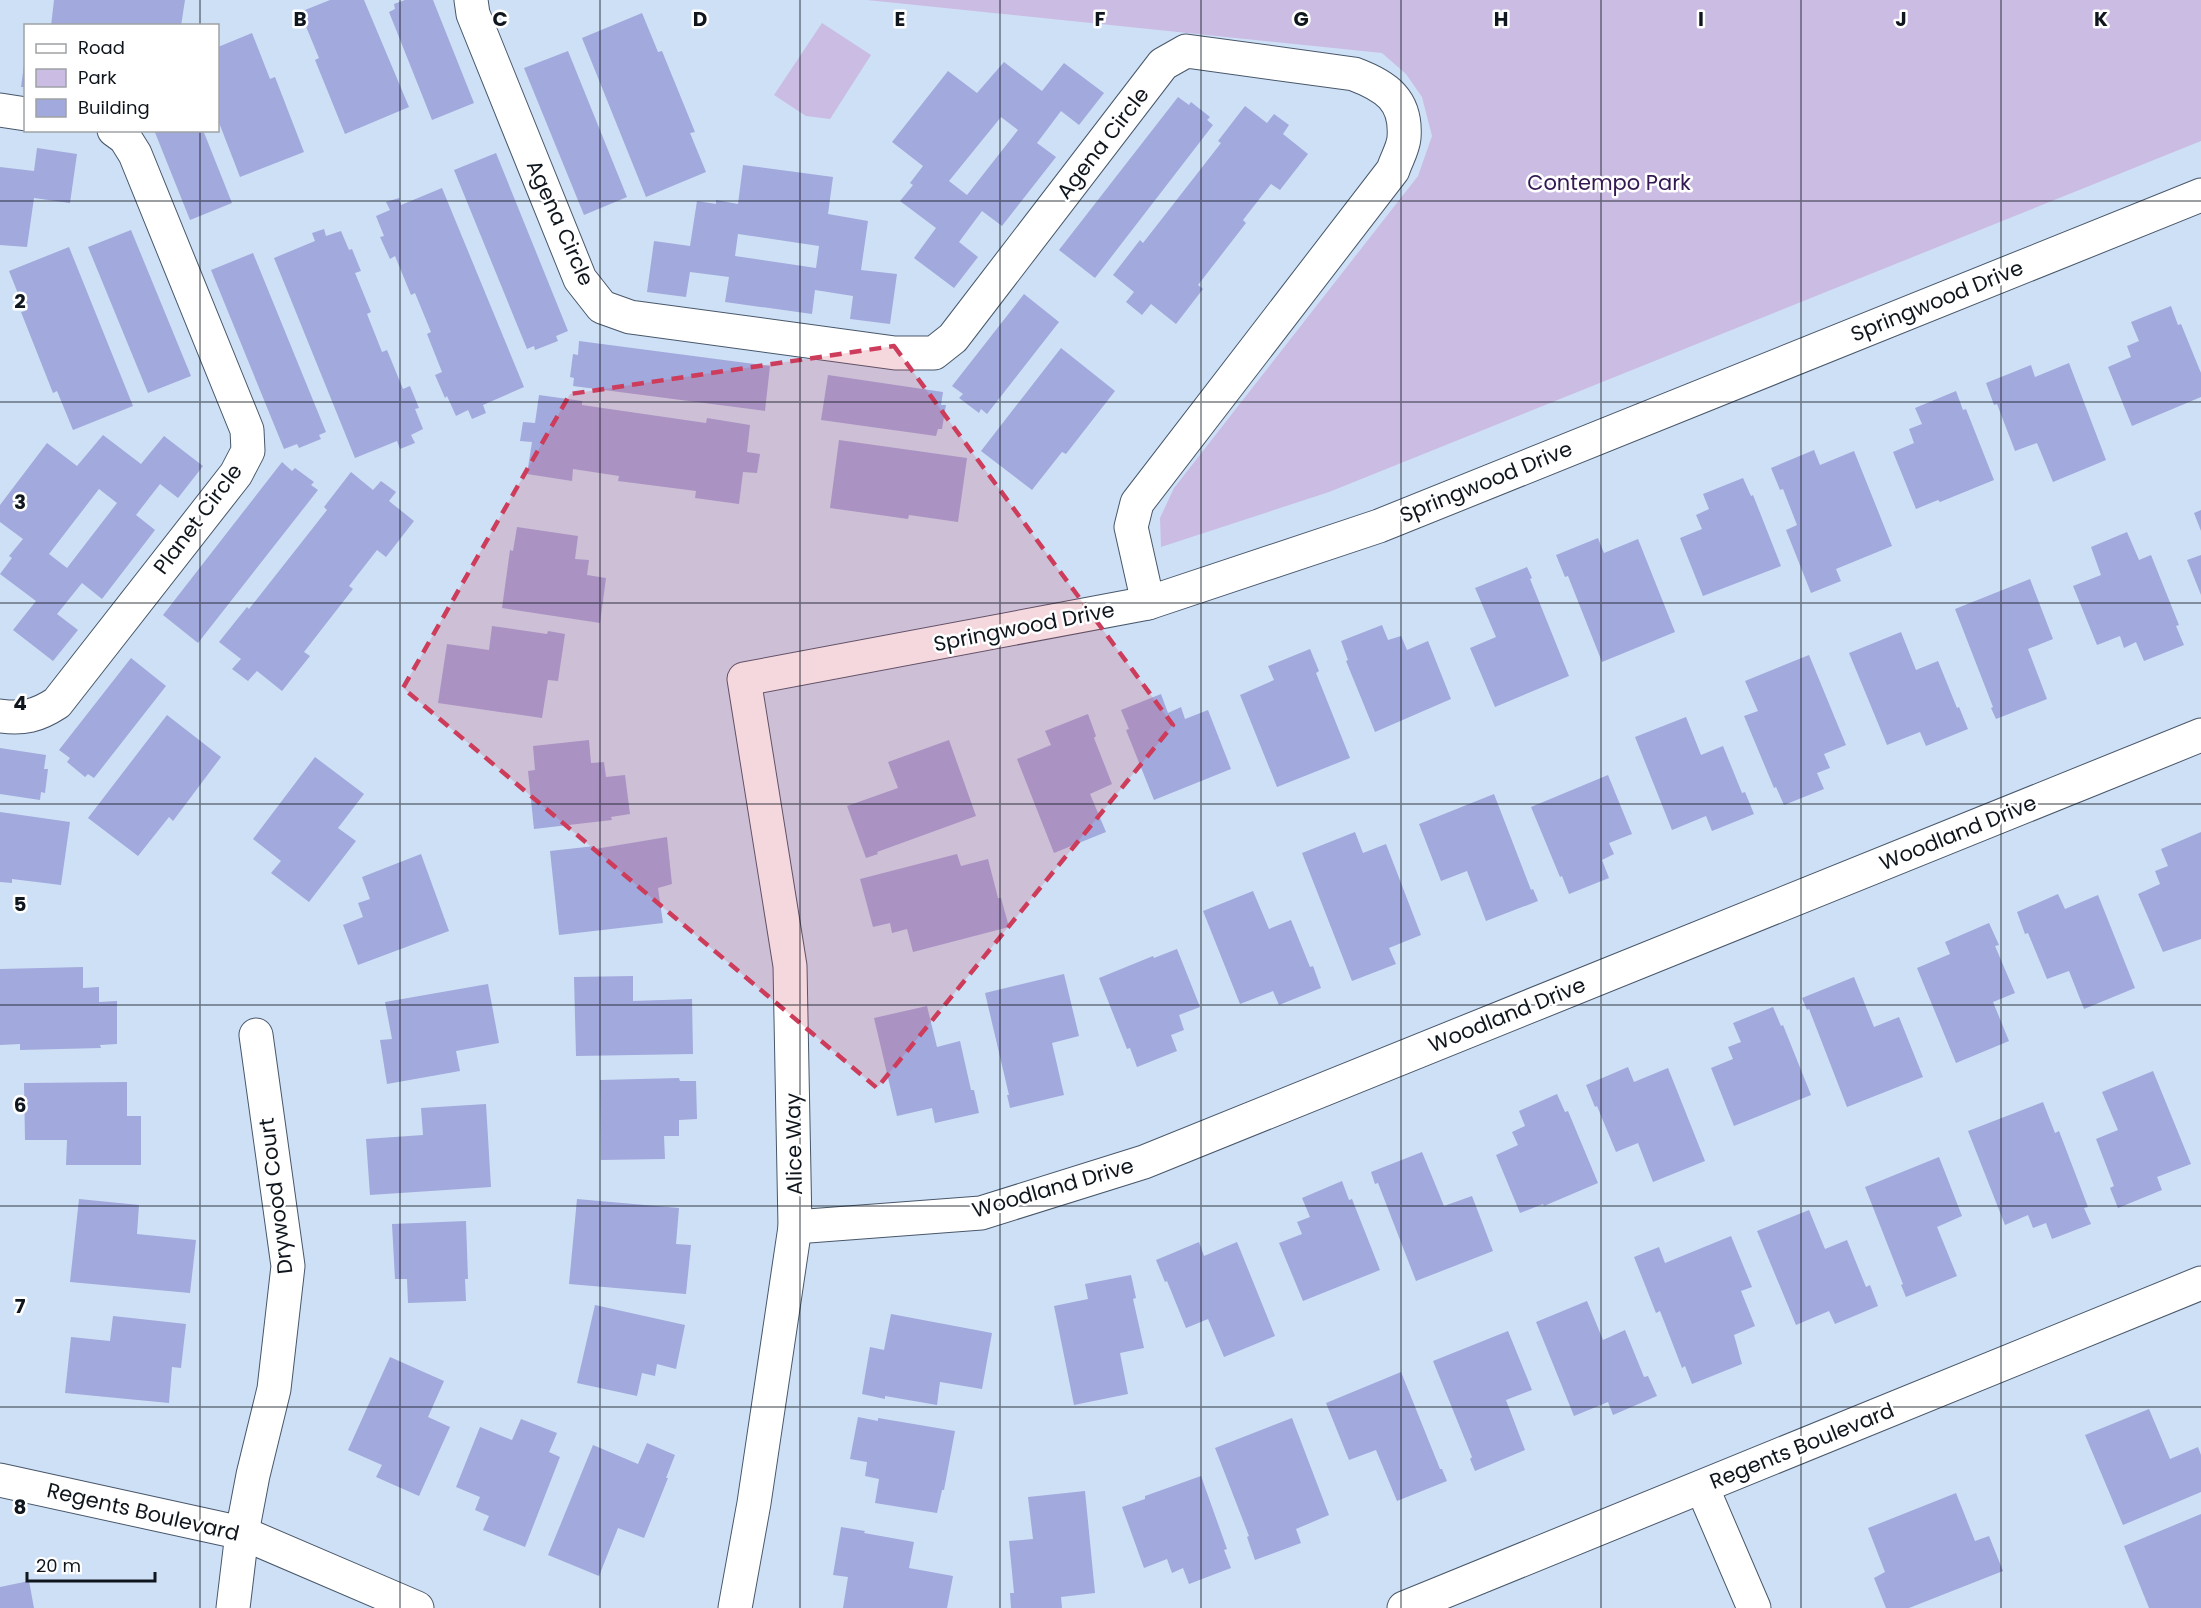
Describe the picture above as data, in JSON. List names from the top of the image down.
{
  "streets": {
    "street": [
      "Agena Circle",
      "Springwood Drive",
      "Planet Circle",
      "Woodland Drive",
      "Alice Way",
      "Drywood Court",
      "Regents Boulevard"
    ]
  },
  "crossings": [
    ["Agena Circle", "Springwood Drive"],
    ["Springwood Drive", "Alice Way"],
    ["Woodland Drive", "Alice Way"],
    ["Drywood Court", "Regents Boulevard"]
  ],
  "parks": ["Contempo Park"],
  "legend": ["Road", "Park", "Building"],
  "scale_bar": "20 m",
  "grid": {
    "columns": [
      "B",
      "C",
      "D",
      "E",
      "F",
      "G",
      "H",
      "I",
      "J",
      "K"
    ],
    "rows": [
      "2",
      "3",
      "4",
      "5",
      "6",
      "7",
      "8"
    ]
  }
}
